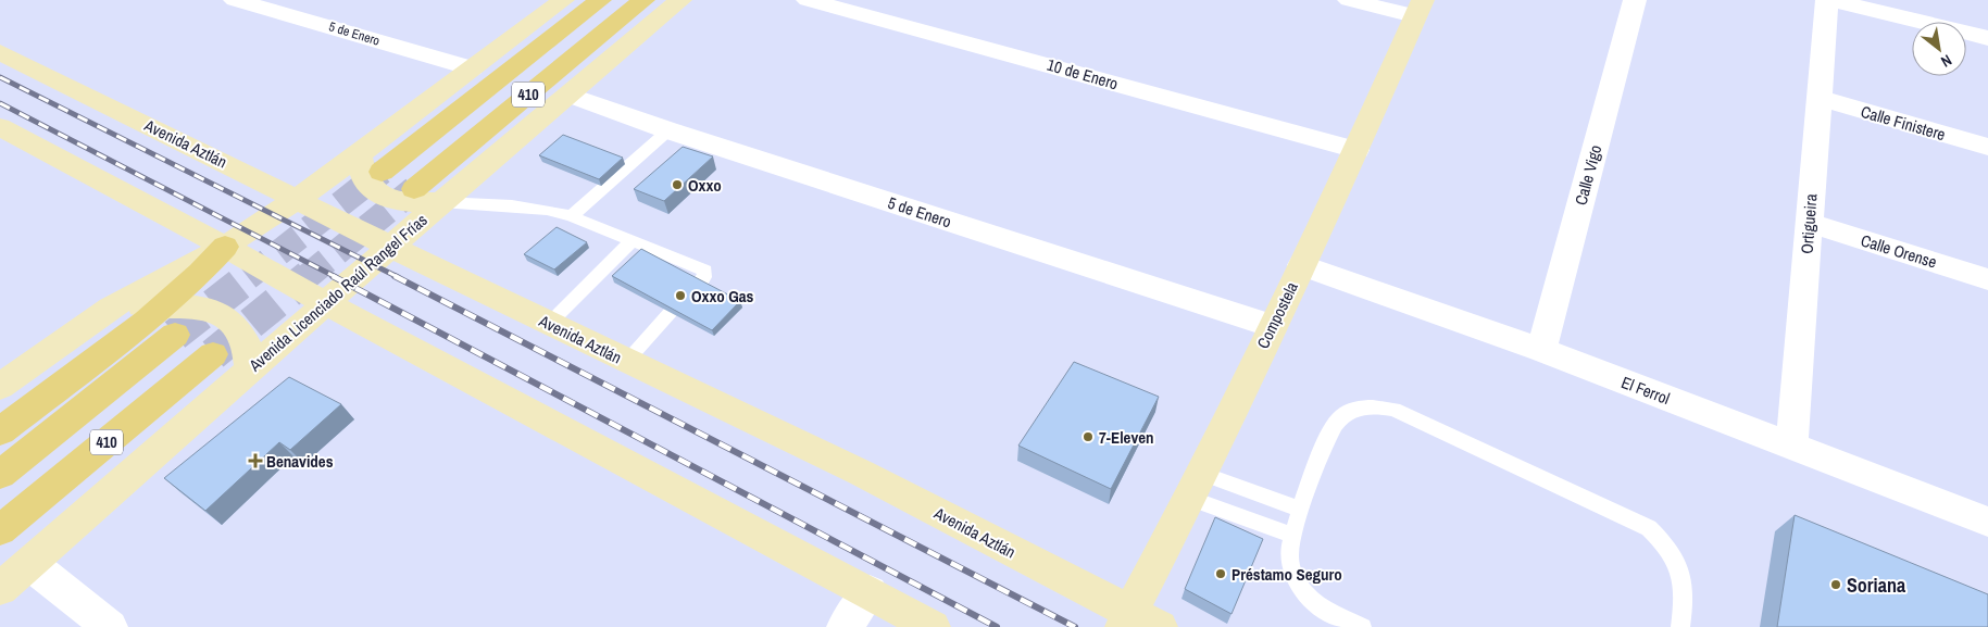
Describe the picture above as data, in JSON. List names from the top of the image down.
{
  "streets": {
    "main road": ["410"],
    "street": [
      "5 de Enero",
      "10 de Enero",
      "Calle Finistere",
      "Avenida Aztlán",
      "Calle Vigo",
      "Ortigueira",
      "Calle Orense",
      "Avenida Licenciado Raúl Rangel Frías",
      "Compostela",
      "El Ferrol"
    ]
  },
  "crossings": [
    ["5 de Enero", "Avenida Licenciado Raúl Rangel Frías"],
    ["5 de Enero", "Compostela"],
    ["10 de Enero", "Compostela"],
    ["Calle Finistere", "Ortigueira"],
    ["Avenida Aztlán", "Avenida Licenciado Raúl Rangel Frías"],
    ["Avenida Aztlán", "Compostela"],
    ["Calle Vigo", "El Ferrol"],
    ["Ortigueira", "Calle Orense"],
    ["Ortigueira", "El Ferrol"],
    ["Compostela", "El Ferrol"]
  ],
  "places": {
    "other": [
      "Oxxo",
      "Oxxo Gas",
      "7-Eleven",
      "Préstamo Seguro",
      "Soriana"
    ],
    "health": ["Benavides"]
  },
  "north": "bottom right"
}
